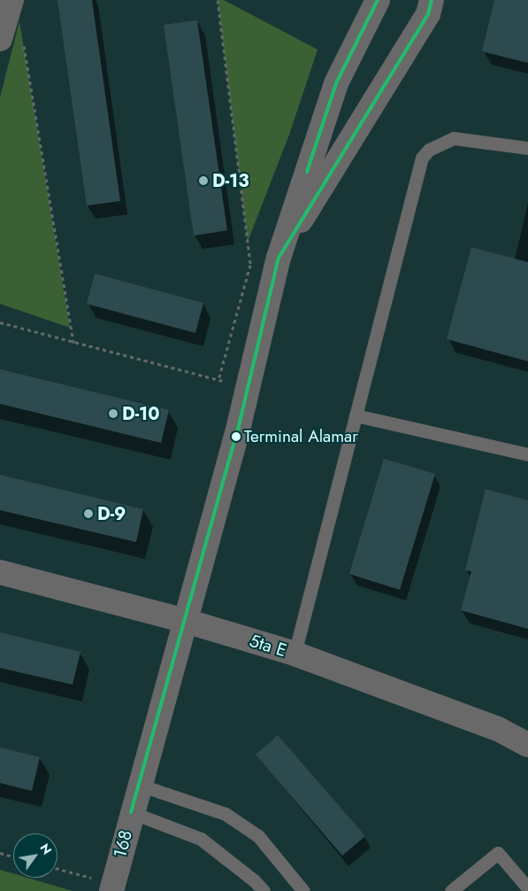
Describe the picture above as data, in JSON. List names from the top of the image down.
{
  "streets": {
    "street": ["5ta E", "168"]
  },
  "crossings": [
    ["5ta E", "168"]
  ],
  "places": [
    "D-13",
    "D-10",
    "Terminal Alamar",
    "D-9"
  ],
  "north": "top right"
}
